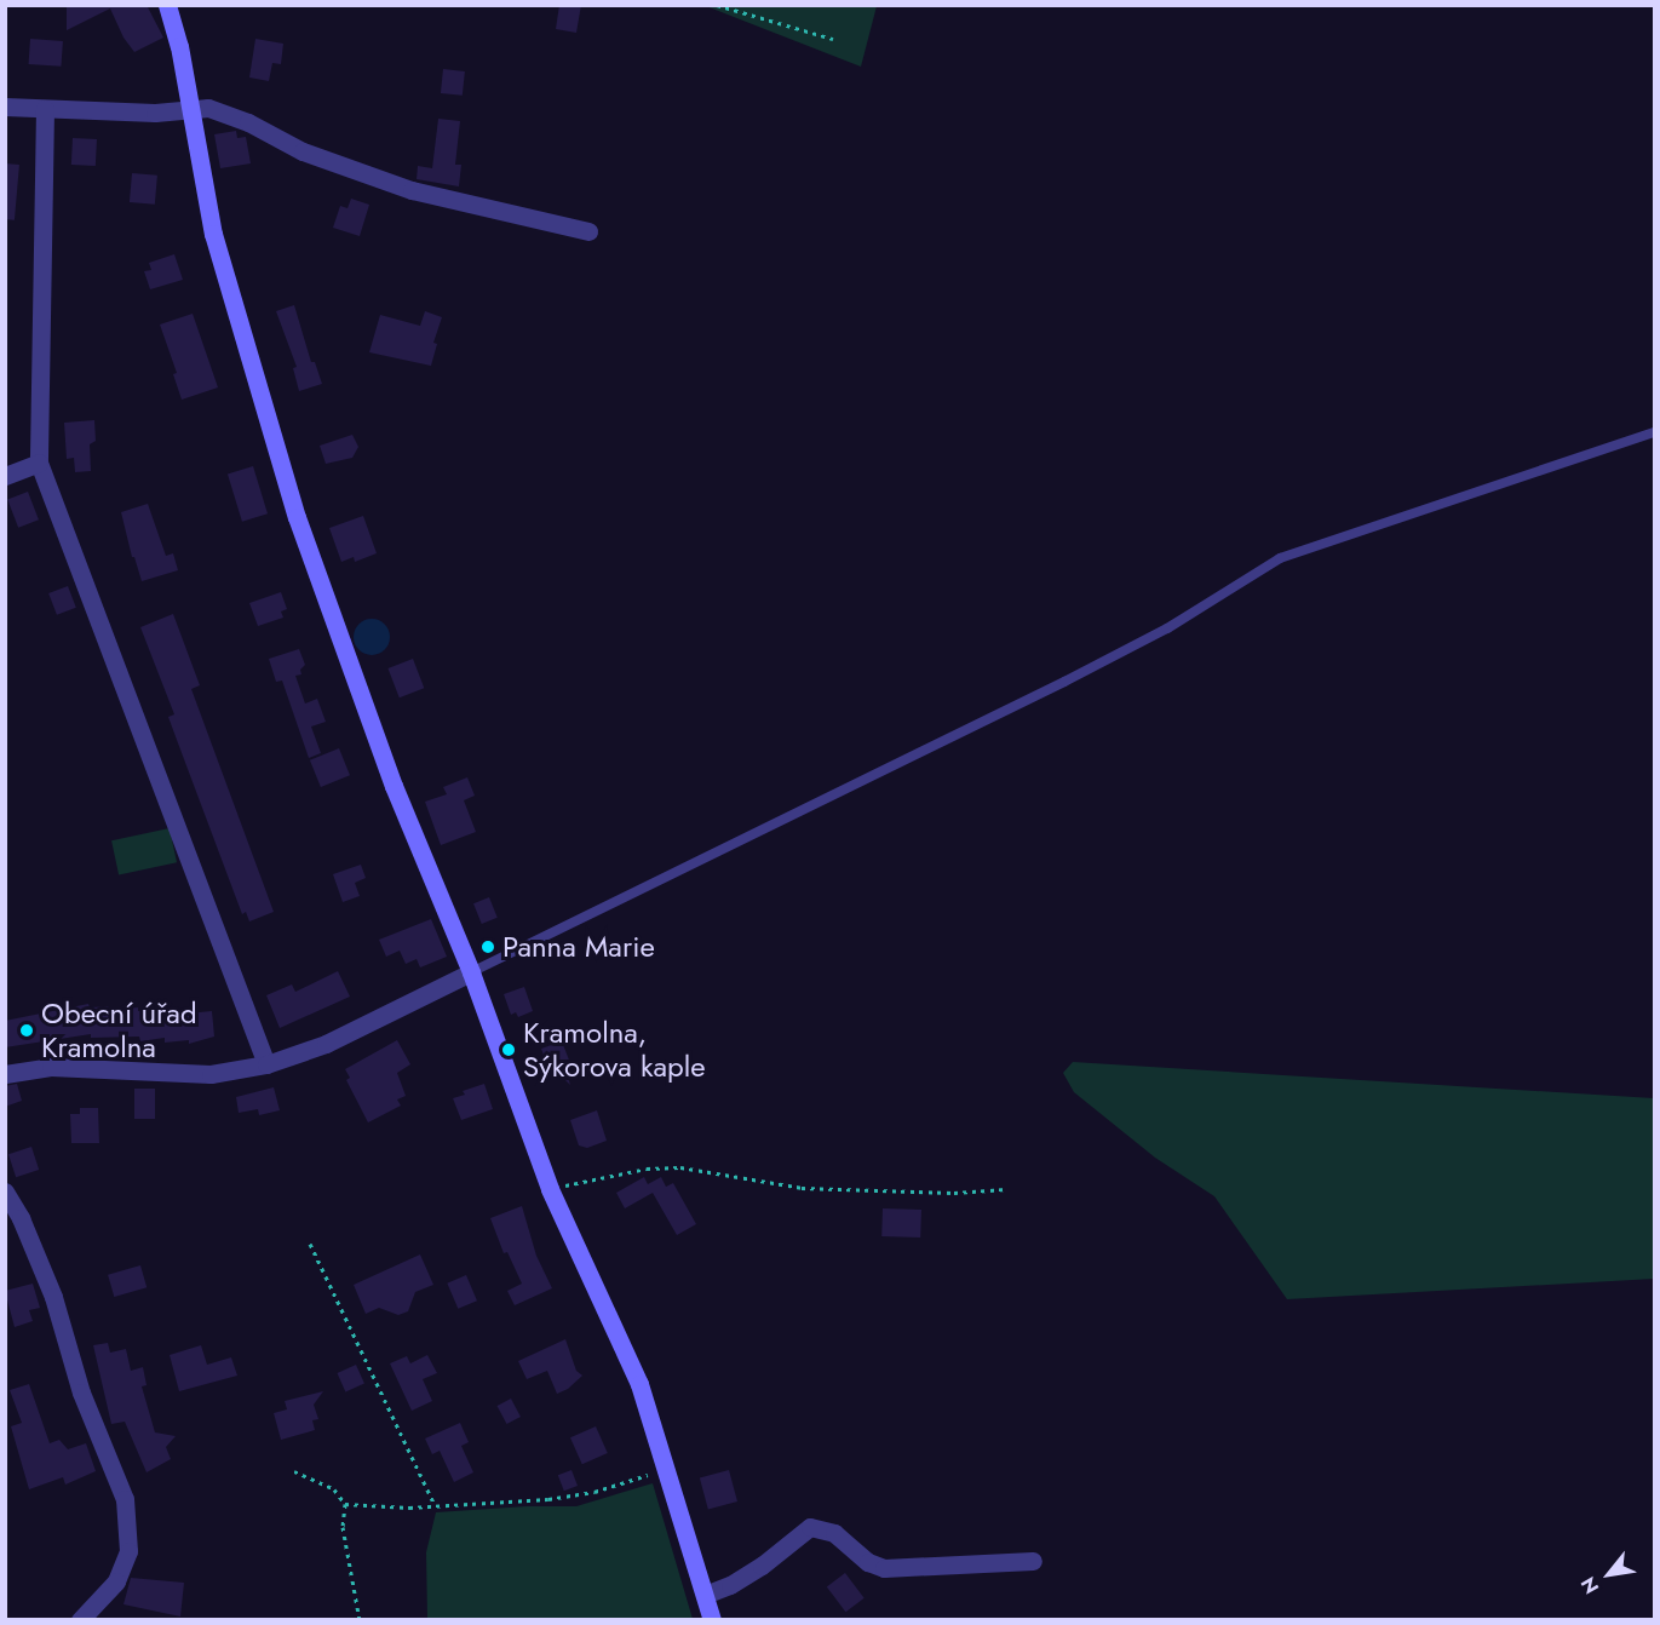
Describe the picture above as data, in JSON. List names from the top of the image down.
{
  "places": ["Panna Marie", "Obecní úřad Kramolna", "Kramolna, Sýkorova kaple"],
  "north": "bottom left"
}
